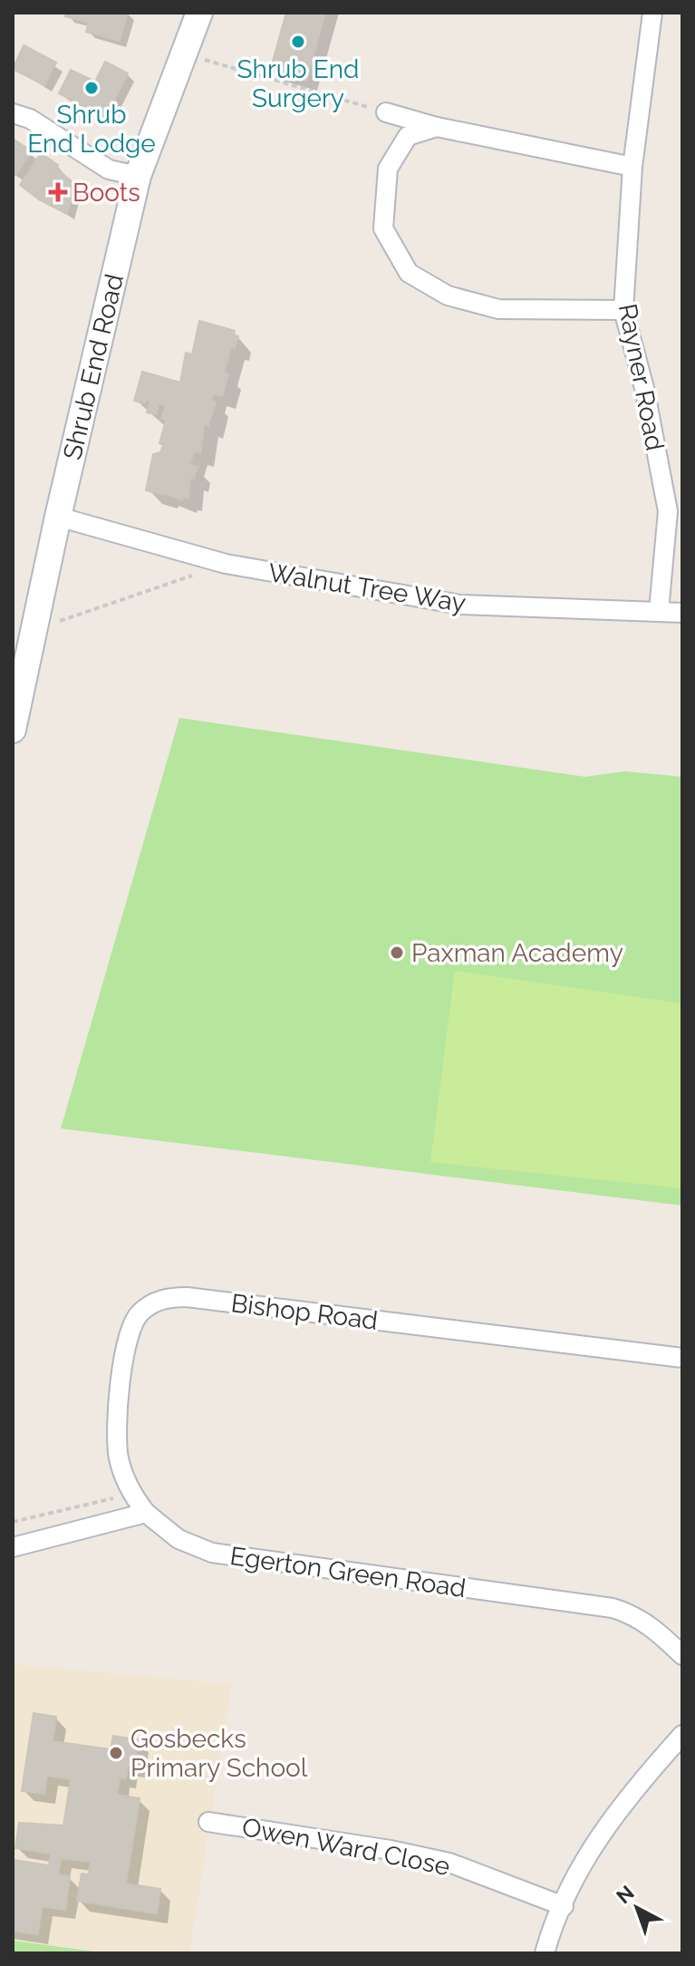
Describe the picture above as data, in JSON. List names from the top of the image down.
{
  "streets": {
    "main road": ["Shrub End Road"],
    "street": [
      "Rayner Road",
      "Walnut Tree Way",
      "Bishop Road",
      "Egerton Green Road",
      "Owen Ward Close"
    ]
  },
  "crossings": [
    ["Shrub End Road", "Walnut Tree Way"],
    ["Rayner Road", "Walnut Tree Way"],
    ["Bishop Road", "Egerton Green Road"]
  ],
  "places": {
    "other": [
      "Shrub End Surgery",
      "Shrub End Lodge",
      "Paxman Academy",
      "Gosbecks Primary School"
    ],
    "health": ["Boots"]
  },
  "north": "top left"
}
